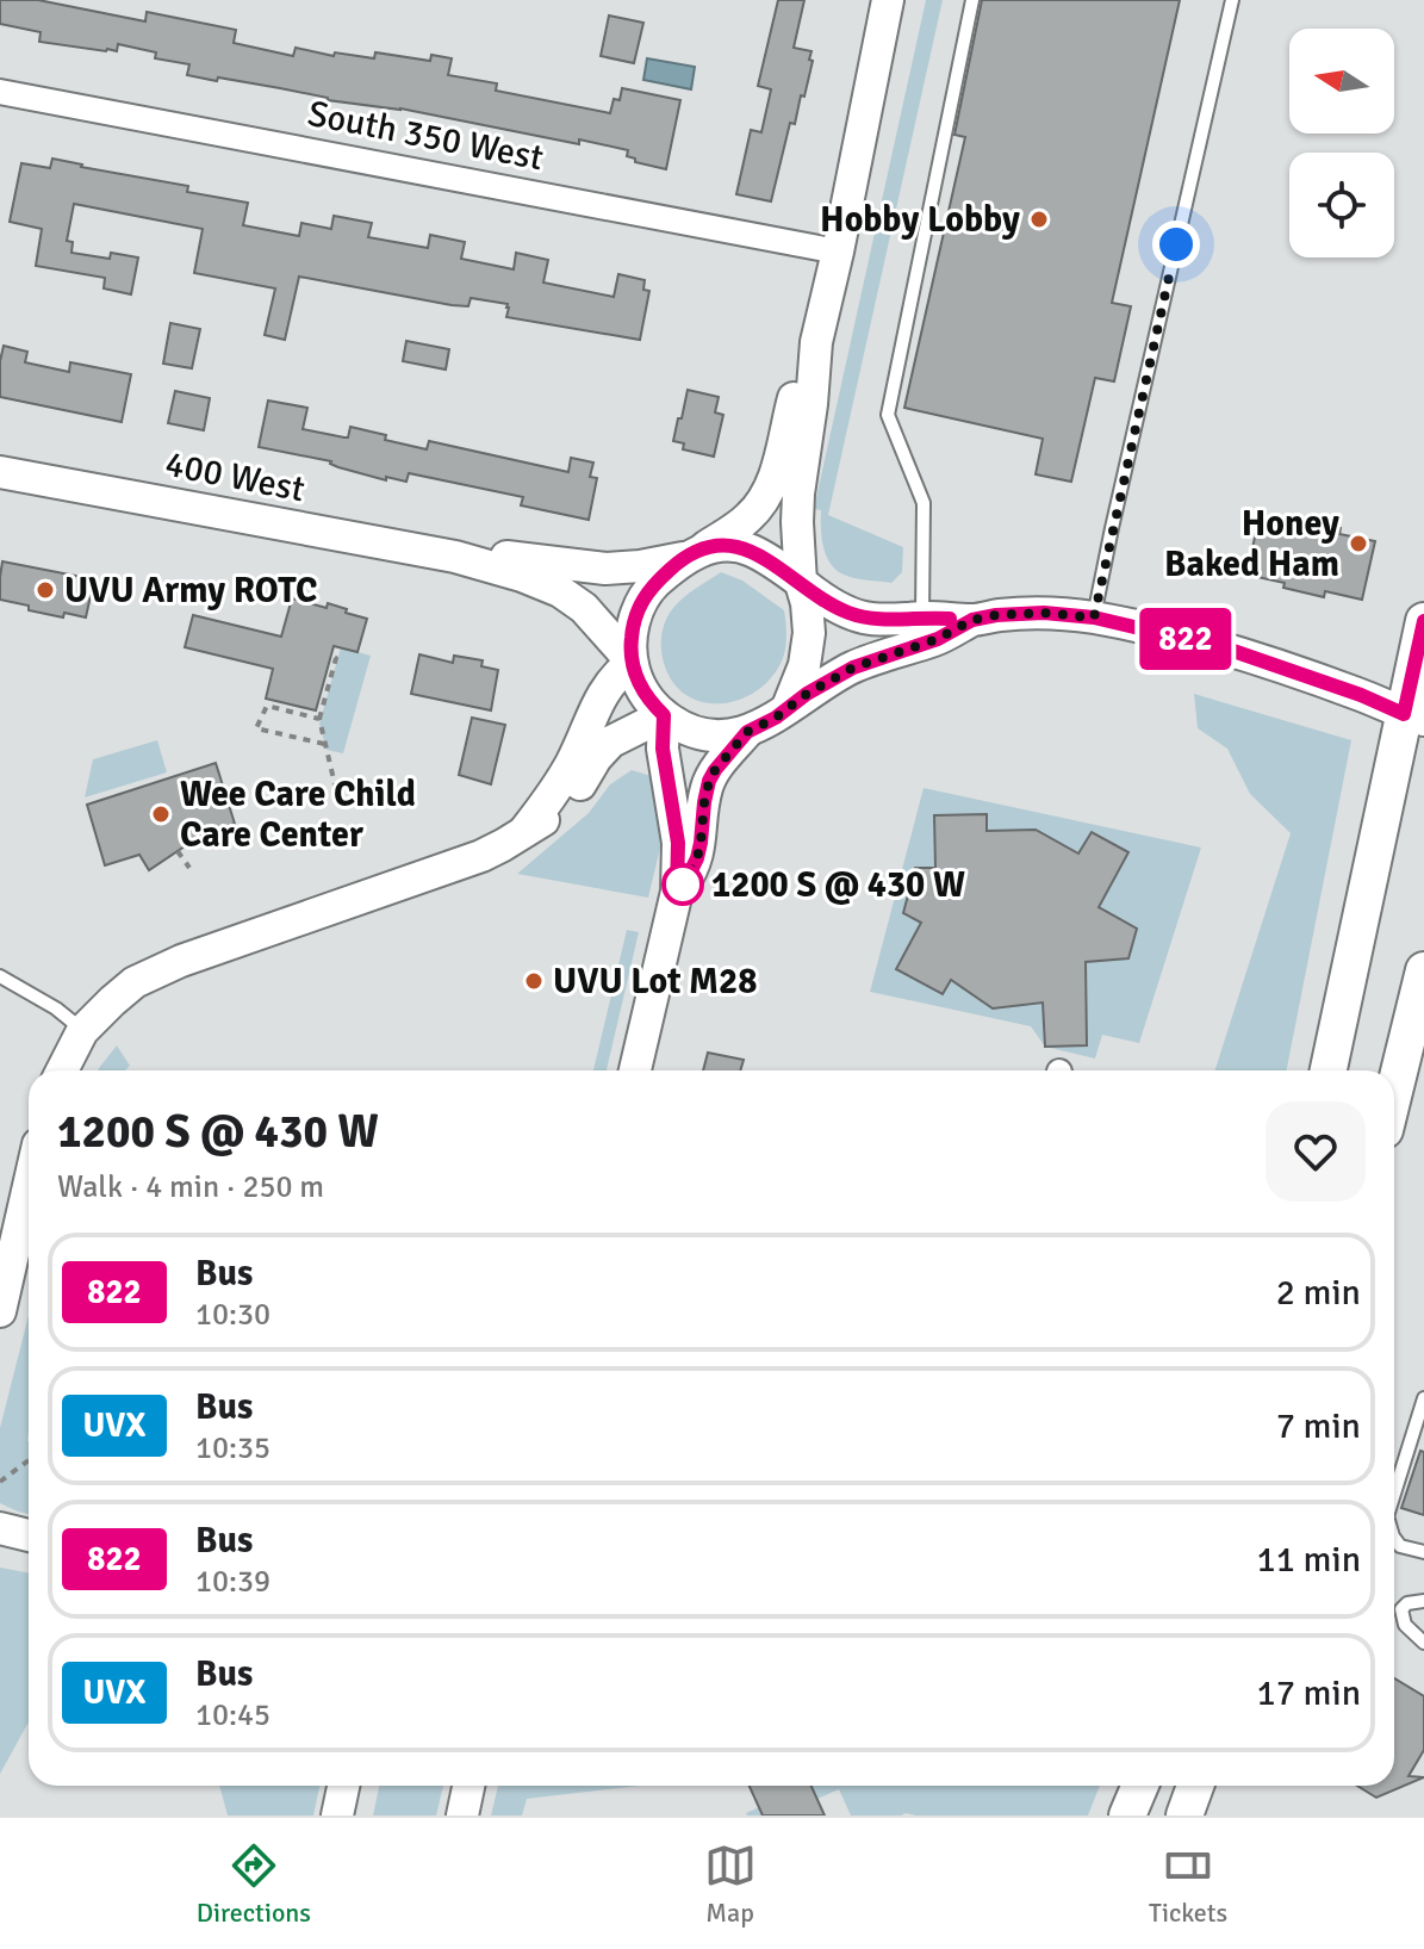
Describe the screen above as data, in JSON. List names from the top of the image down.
{
  "streets": {
    "street": ["South 350 West", "400 West"]
  },
  "places": [
    "Hobby Lobby",
    "Honey Baked Ham",
    "UVU Army ROTC",
    "Wee Care Child Care Center",
    "1200 S @ 430 W",
    "UVU Lot M28"
  ],
  "lines": ["bus line 822"],
  "north": "left",
  "page": {
    "on_map": "822",
    "heading": ["1200 S @ 430 W", "Walk · 4 min · 250 m"],
    "list": [
      {
        "mark": "822",
        "name": "Bus",
        "note": "10:30",
        "value": "2 min"
      },
      {
        "mark": "UVX",
        "name": "Bus",
        "note": "10:35",
        "value": "7 min"
      },
      {
        "mark": "822",
        "name": "Bus",
        "note": "10:39",
        "value": "11 min"
      },
      {
        "mark": "UVX",
        "name": "Bus",
        "note": "10:45",
        "value": "17 min"
      }
    ],
    "tabs": ["Directions", "Map", "Tickets"]
  }
}
